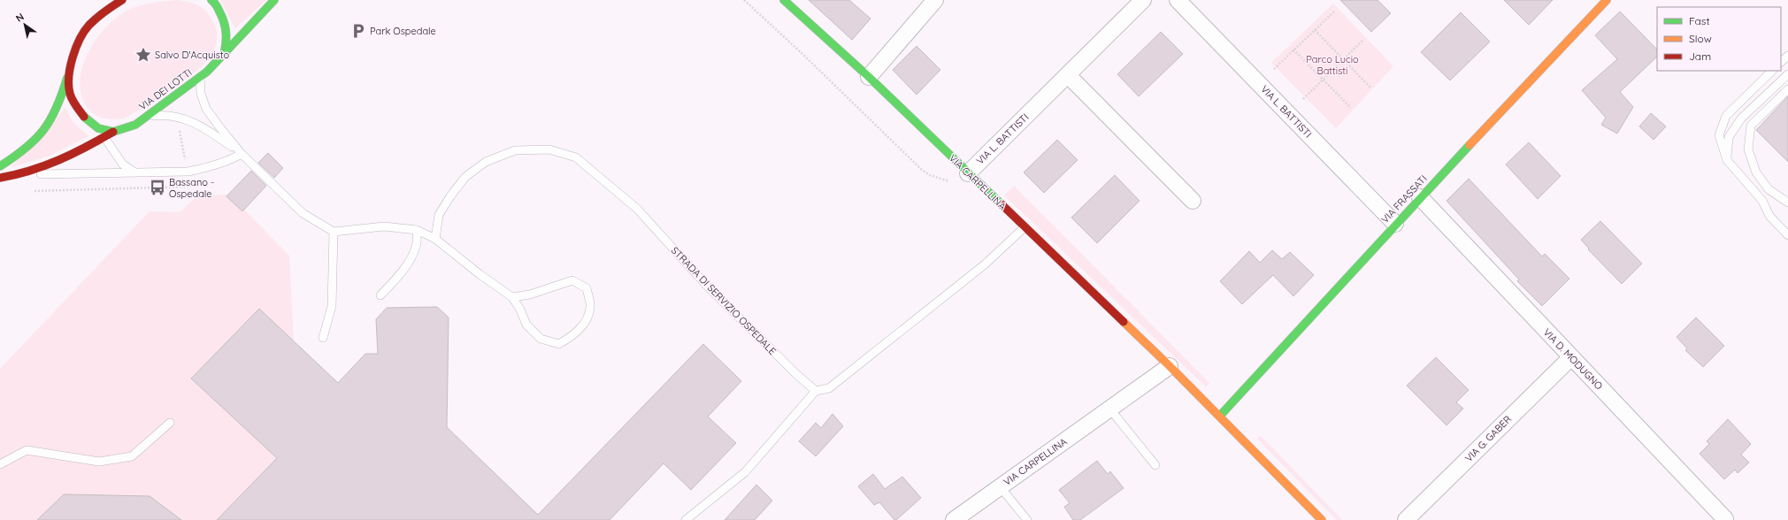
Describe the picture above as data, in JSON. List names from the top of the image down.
{
  "streets": {
    "street": [
      "VIA DEI LOTTI",
      "VIA L. BATTISTI",
      "VIA CARPELLINA",
      "VIA FRASSATI",
      "VIA D. MODUGNO",
      "VIA G. GABER"
    ],
    "lane": ["STRADA DI SERVIZIO OSPEDALE"]
  },
  "crossings": [
    ["VIA L. BATTISTI", "VIA CARPELLINA"],
    ["VIA L. BATTISTI", "VIA FRASSATI"],
    ["VIA CARPELLINA", "VIA FRASSATI"],
    ["VIA FRASSATI", "VIA D. MODUGNO"],
    ["VIA D. MODUGNO", "VIA G. GABER"]
  ],
  "parks": ["Parco Lucio Battisti"],
  "places": {
    "parking": ["Park Ospedale"],
    "place": ["Salvo D'Acquisto"],
    "bus stop": ["Bassano - Ospedale"]
  },
  "legend": ["Fast", "Slow", "Jam"],
  "north": "top left"
}
